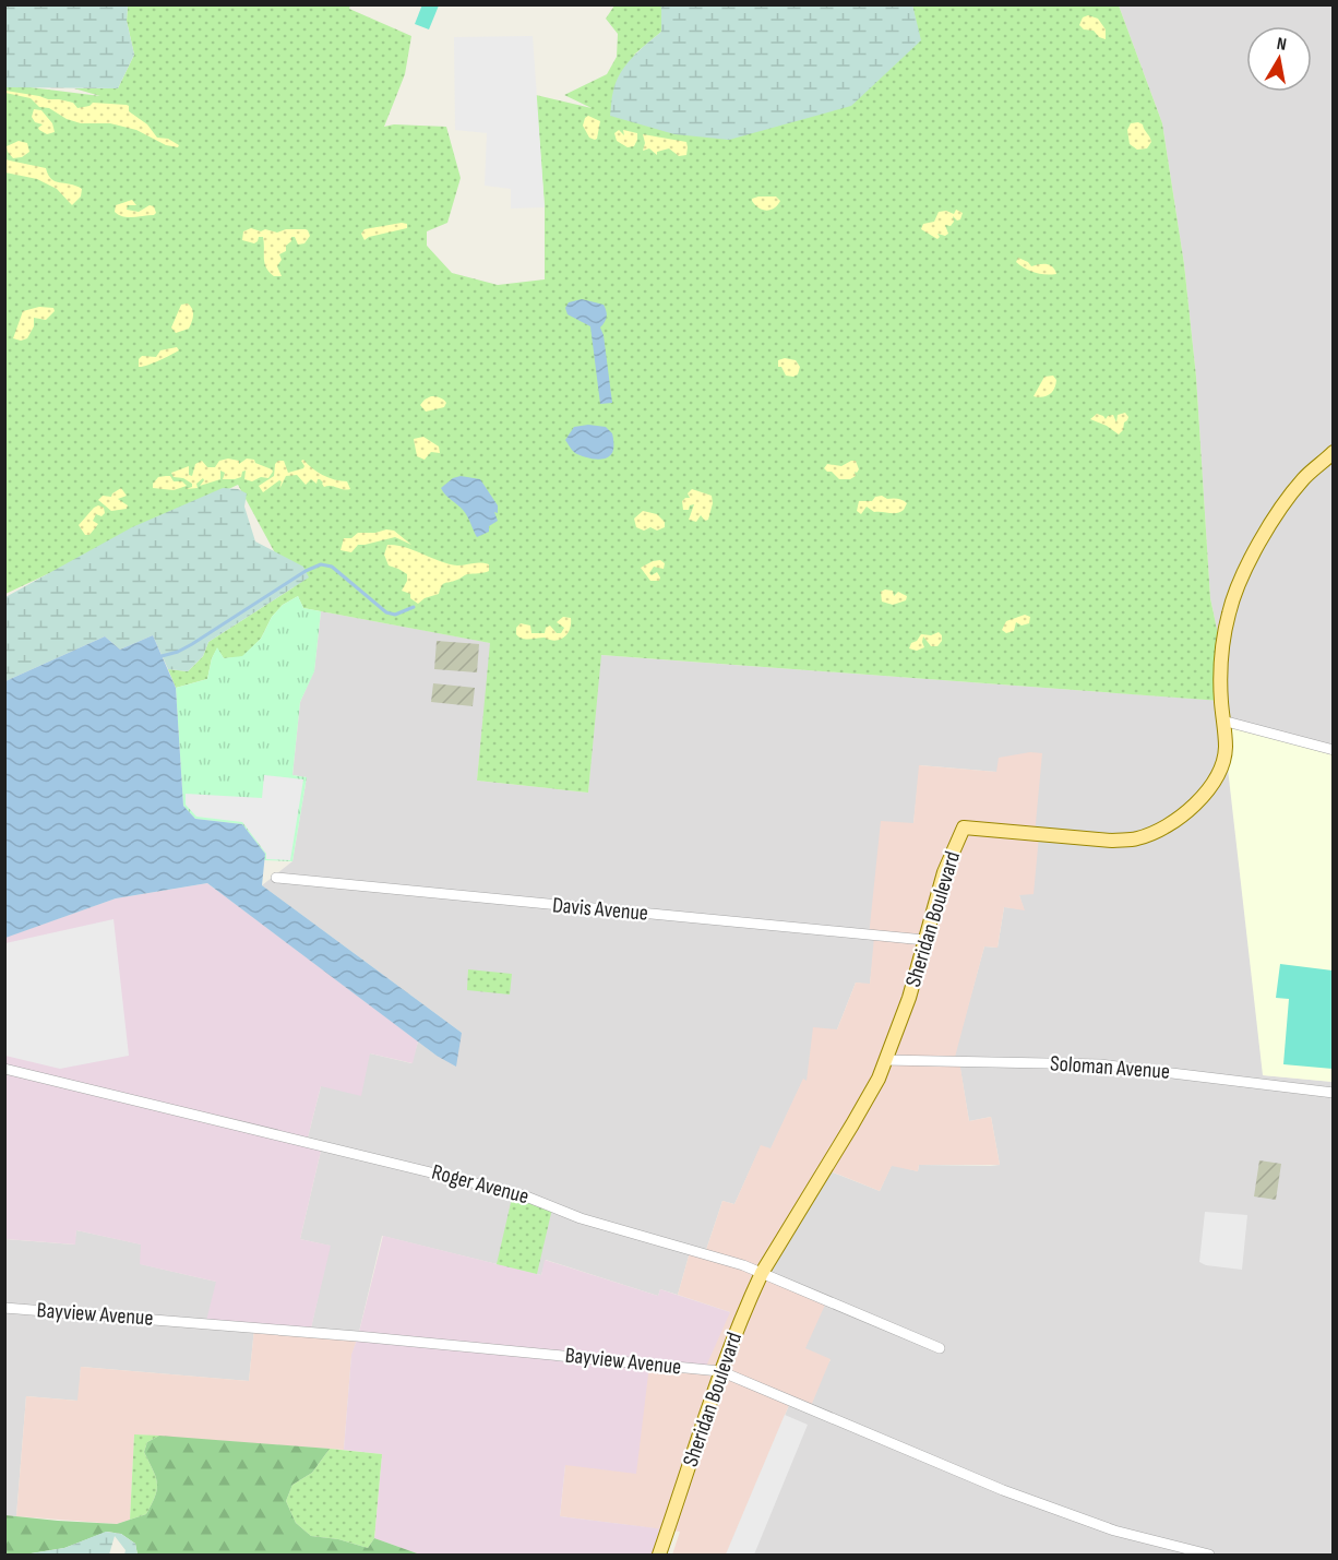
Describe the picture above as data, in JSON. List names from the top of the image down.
{
  "streets": {
    "main road": ["Sheridan Boulevard"],
    "street": [
      "Davis Avenue",
      "Soloman Avenue",
      "Roger Avenue",
      "Bayview Avenue"
    ]
  },
  "crossings": [
    ["Davis Avenue", "Sheridan Boulevard"],
    ["Sheridan Boulevard", "Soloman Avenue"],
    ["Sheridan Boulevard", "Roger Avenue"],
    ["Sheridan Boulevard", "Bayview Avenue"]
  ],
  "north": "top"
}
